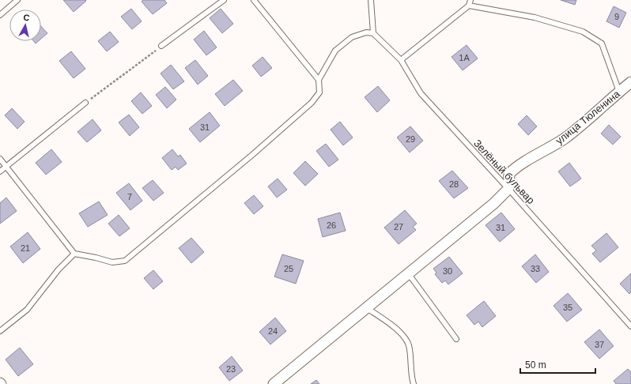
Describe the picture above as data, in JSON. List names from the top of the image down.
{
  "streets": {
    "street": ["улица Тюленина"],
    "lane": ["Зелёный бульвар"]
  },
  "crossings": [
    ["улица Тюленина", "Зелёный бульвар"]
  ],
  "house_numbers": [
    "9",
    "1А",
    "31",
    "29",
    "28",
    "7",
    "26",
    "27",
    "31",
    "21",
    "25",
    "33",
    "30",
    "35",
    "24",
    "37",
    "23"
  ],
  "scale_bar": "50 m",
  "north": "top"
}
